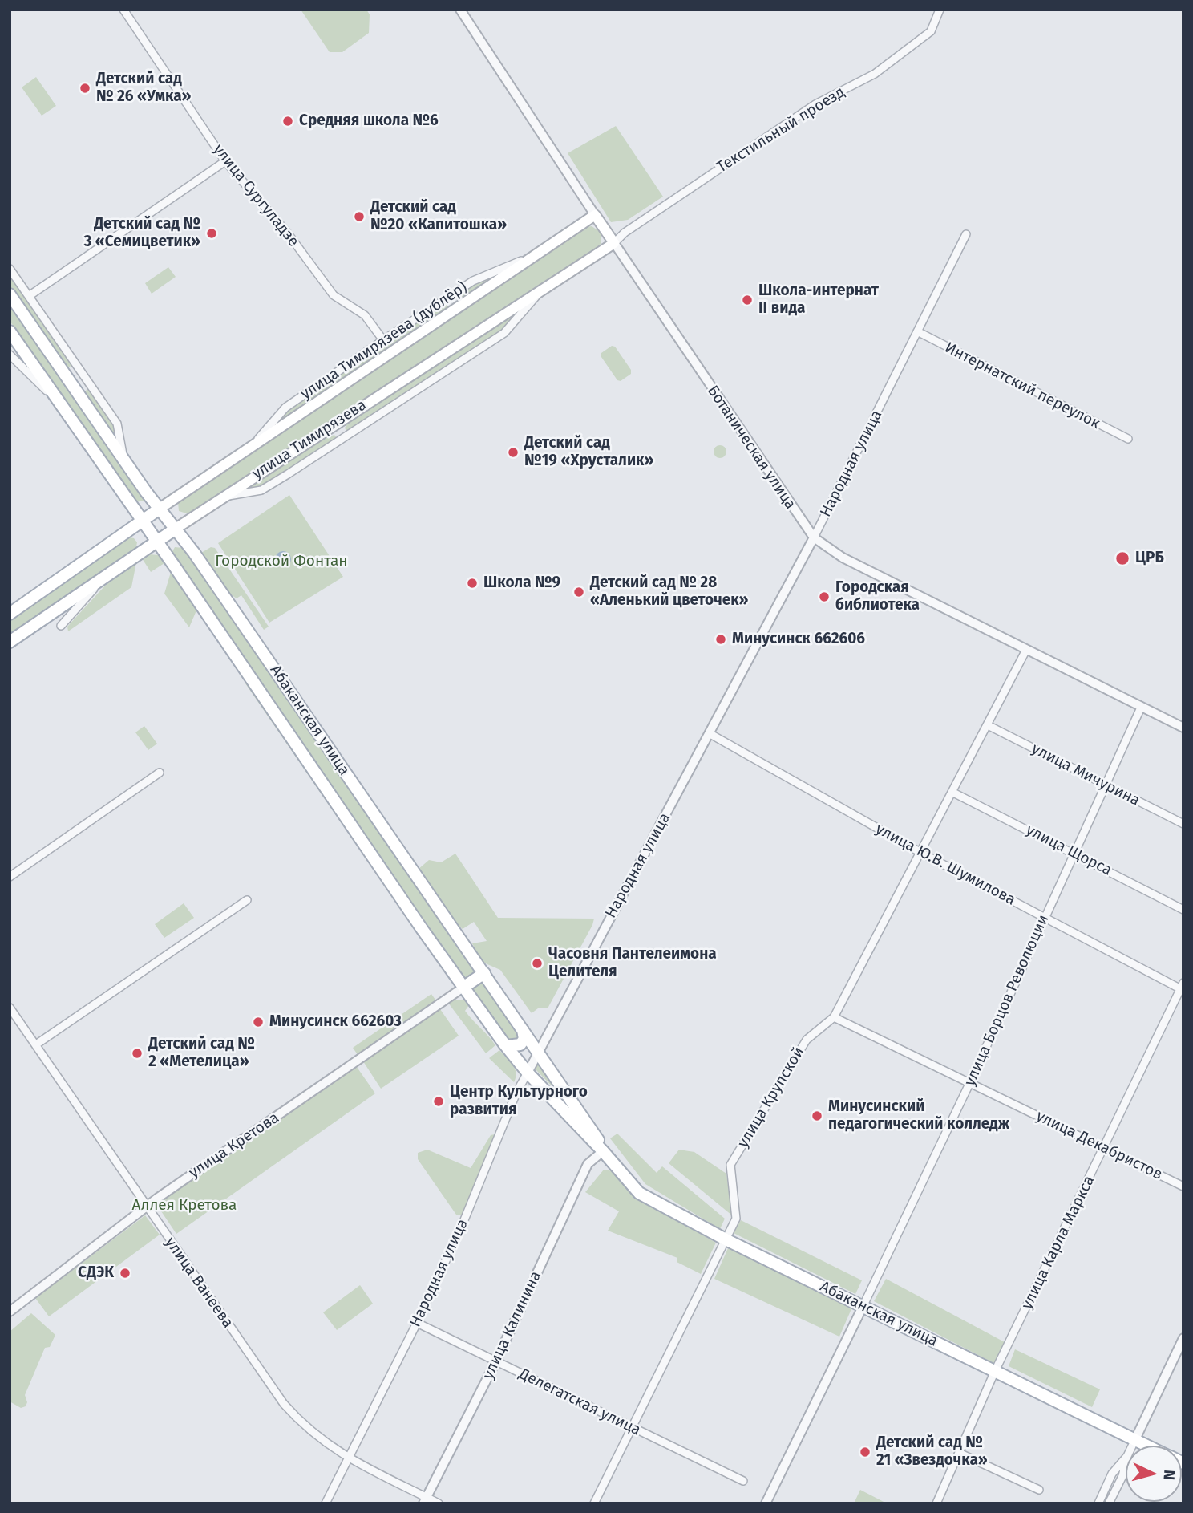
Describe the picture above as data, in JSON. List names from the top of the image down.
{
  "streets": {
    "main road": ["улица Тимирязева", "Ботаническая улица", "Абаканская улица"],
    "street": [
      "Текстильный проезд",
      "улица Сургуладзе",
      "улица Тимирязева (дублёр)",
      "Интернатский переулок",
      "Народная улица",
      "улица Мичурина",
      "улица Щорса",
      "улица Ю.В. Шумилова",
      "улица Борцов Революции",
      "улица Крупской",
      "улица Кретова",
      "улица Декабристов",
      "улица Карла Маркса",
      "улица Ванеева",
      "улица Калинина",
      "Делегатская улица"
    ]
  },
  "crossings": [
    ["Текстильный проезд", "улица Тимирязева"],
    ["Текстильный проезд", "Ботаническая улица"],
    ["улица Сургуладзе", "улица Тимирязева (дублёр)"],
    ["улица Тимирязева (дублёр)", "улица Тимирязева"],
    ["Интернатский переулок", "Народная улица"],
    ["улица Тимирязева", "Ботаническая улица"],
    ["улица Тимирязева", "Абаканская улица"],
    ["Ботаническая улица", "Народная улица"],
    ["Ботаническая улица", "улица Борцов Революции"],
    ["Ботаническая улица", "улица Крупской"],
    ["Народная улица", "Абаканская улица"],
    ["Народная улица", "улица Ю.В. Шумилова"],
    ["Народная улица", "улица Ванеева"],
    ["Народная улица", "Делегатская улица"],
    ["Абаканская улица", "улица Борцов Революции"],
    ["Абаканская улица", "улица Крупской"],
    ["Абаканская улица", "улица Кретова"],
    ["Абаканская улица", "улица Карла Маркса"],
    ["Абаканская улица", "улица Калинина"],
    ["улица Мичурина", "улица Борцов Революции"],
    ["улица Мичурина", "улица Крупской"],
    ["улица Щорса", "улица Борцов Революции"],
    ["улица Щорса", "улица Крупской"],
    ["улица Ю.В. Шумилова", "улица Борцов Революции"],
    ["улица Ю.В. Шумилова", "улица Крупской"],
    ["улица Ю.В. Шумилова", "улица Карла Маркса"],
    ["улица Борцов Революции", "улица Декабристов"],
    ["улица Крупской", "улица Декабристов"],
    ["улица Крупской", "Делегатская улица"],
    ["улица Кретова", "улица Ванеева"],
    ["улица Декабристов", "улица Карла Маркса"],
    ["улица Ванеева", "улица Калинина"],
    ["улица Калинина", "Делегатская улица"]
  ],
  "parks": ["Городской Фонтан", "Аллея Кретова"],
  "places": [
    "Детский сад № 26 «Умка»",
    "Средняя школа №6",
    "Детский сад №20 «Капитошка»",
    "Детский сад № 3 «Семицветик»",
    "Школа-интернат II вида",
    "Детский сад №19 «Хрусталик»",
    "ЦРБ",
    "Школа №9",
    "Детский сад № 28 «Аленький цветочек»",
    "Городская библиотека",
    "Минусинск 662606",
    "Часовня Пантелеимона Целителя",
    "Минусинск 662603",
    "Детский сад № 2 «Метелица»",
    "Центр Культурного развития",
    "Минусинский педагогический колледж",
    "СДЭК",
    "Детский сад № 21 «Звездочка»"
  ],
  "north": "right"
}
